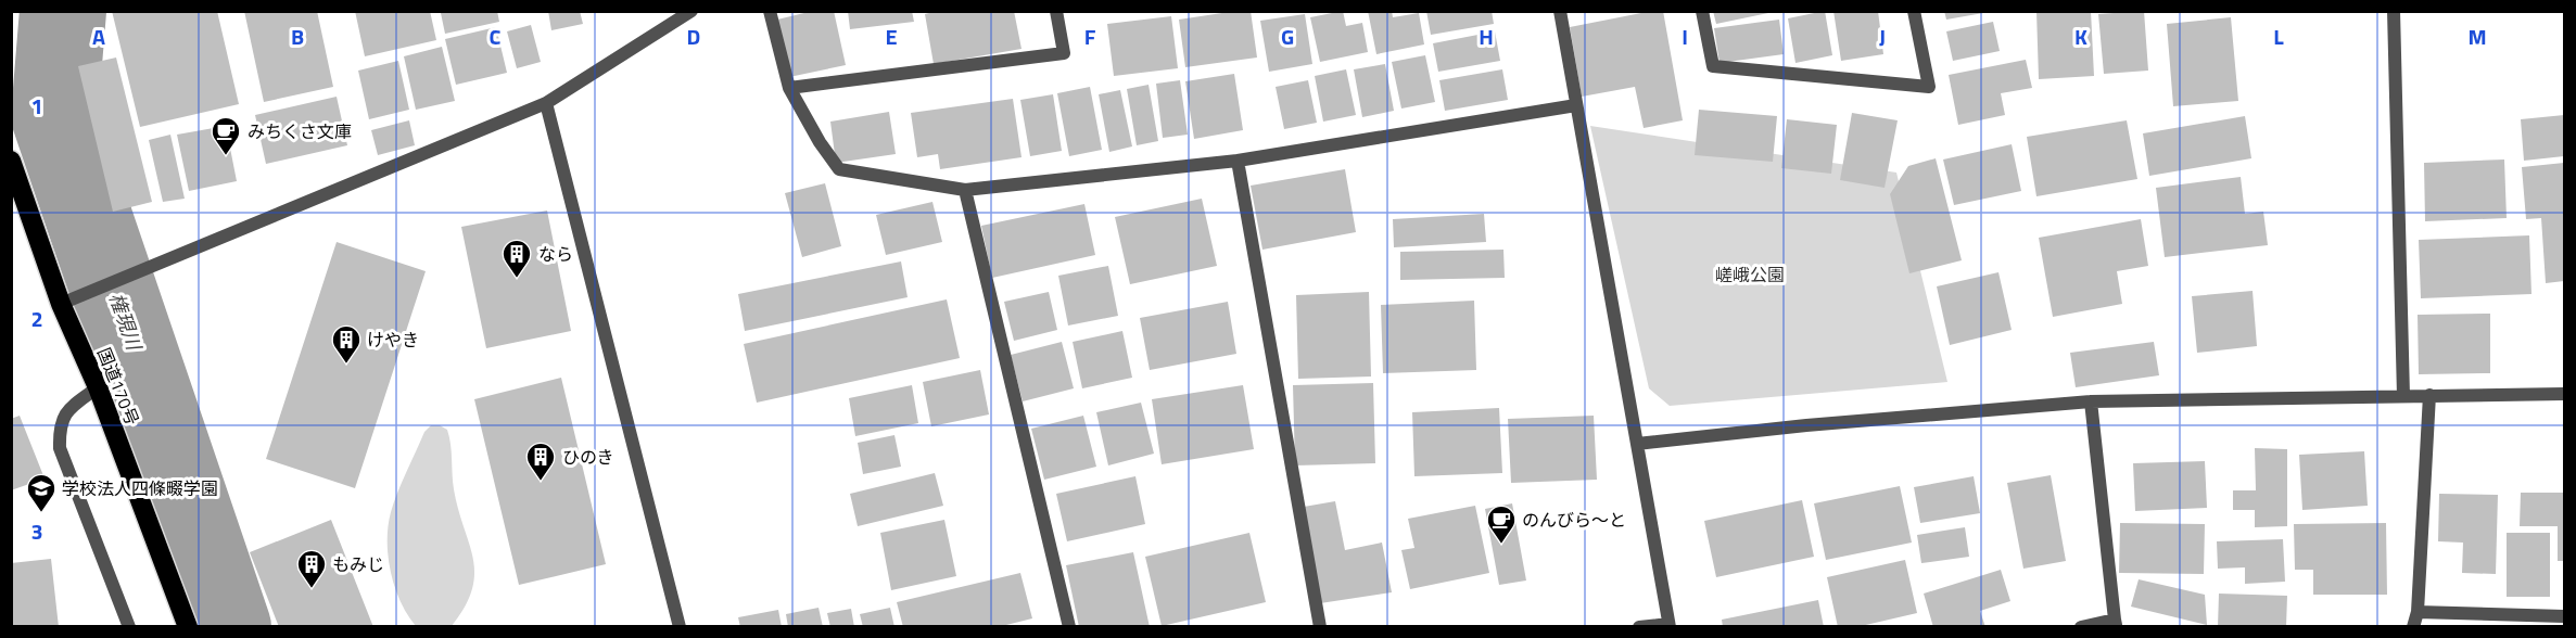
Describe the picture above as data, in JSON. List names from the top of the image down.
{
  "streets": {
    "highway": ["国道170号"]
  },
  "water": ["権現川"],
  "parks": ["嵯峨公園"],
  "places": {
    "cafe": ["みちくさ文庫", "のんびら～と"],
    "building": [
      "なら",
      "けやき",
      "ひのき",
      "もみじ"
    ],
    "school or university": ["学校法人四條畷学園"]
  },
  "grid": {
    "columns": [
      "A",
      "B",
      "C",
      "D",
      "E",
      "F",
      "G",
      "H",
      "I",
      "J",
      "K",
      "L",
      "M"
    ],
    "rows": ["1", "2", "3"]
  }
}
